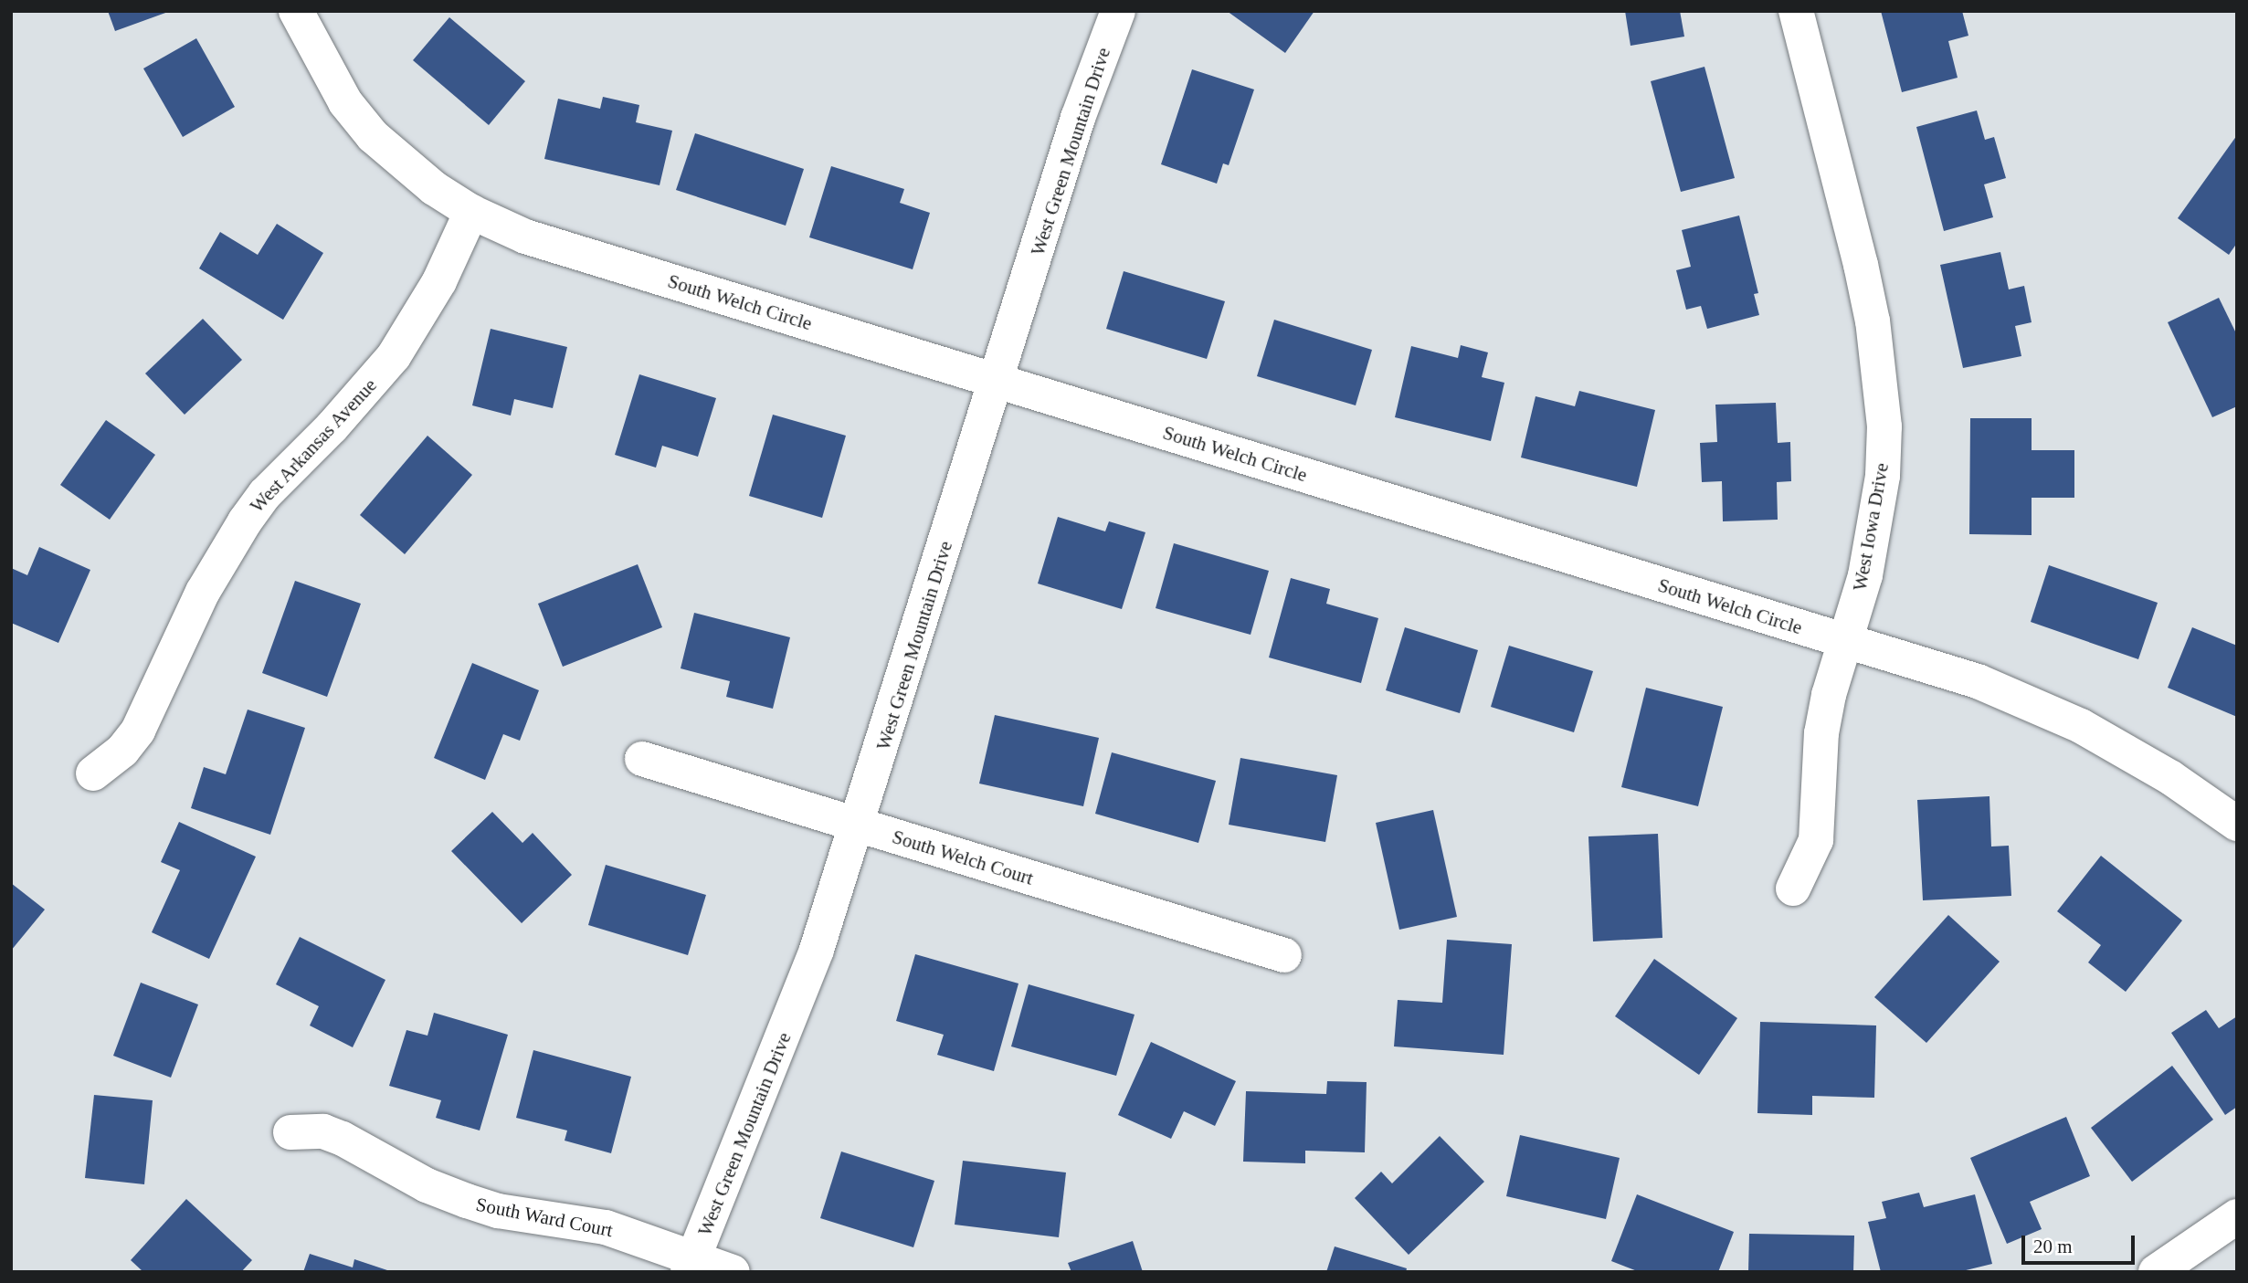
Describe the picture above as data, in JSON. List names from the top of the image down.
{
  "streets": {
    "street": [
      "West Green Mountain Drive",
      "South Welch Circle",
      "West Arkansas Avenue",
      "West Iowa Drive",
      "South Welch Court",
      "South Ward Court"
    ]
  },
  "crossings": [
    ["West Green Mountain Drive", "South Welch Circle"],
    ["West Green Mountain Drive", "South Welch Court"],
    ["West Green Mountain Drive", "South Ward Court"],
    ["South Welch Circle", "West Arkansas Avenue"],
    ["South Welch Circle", "West Iowa Drive"]
  ],
  "scale_bar": "20 m"
}
